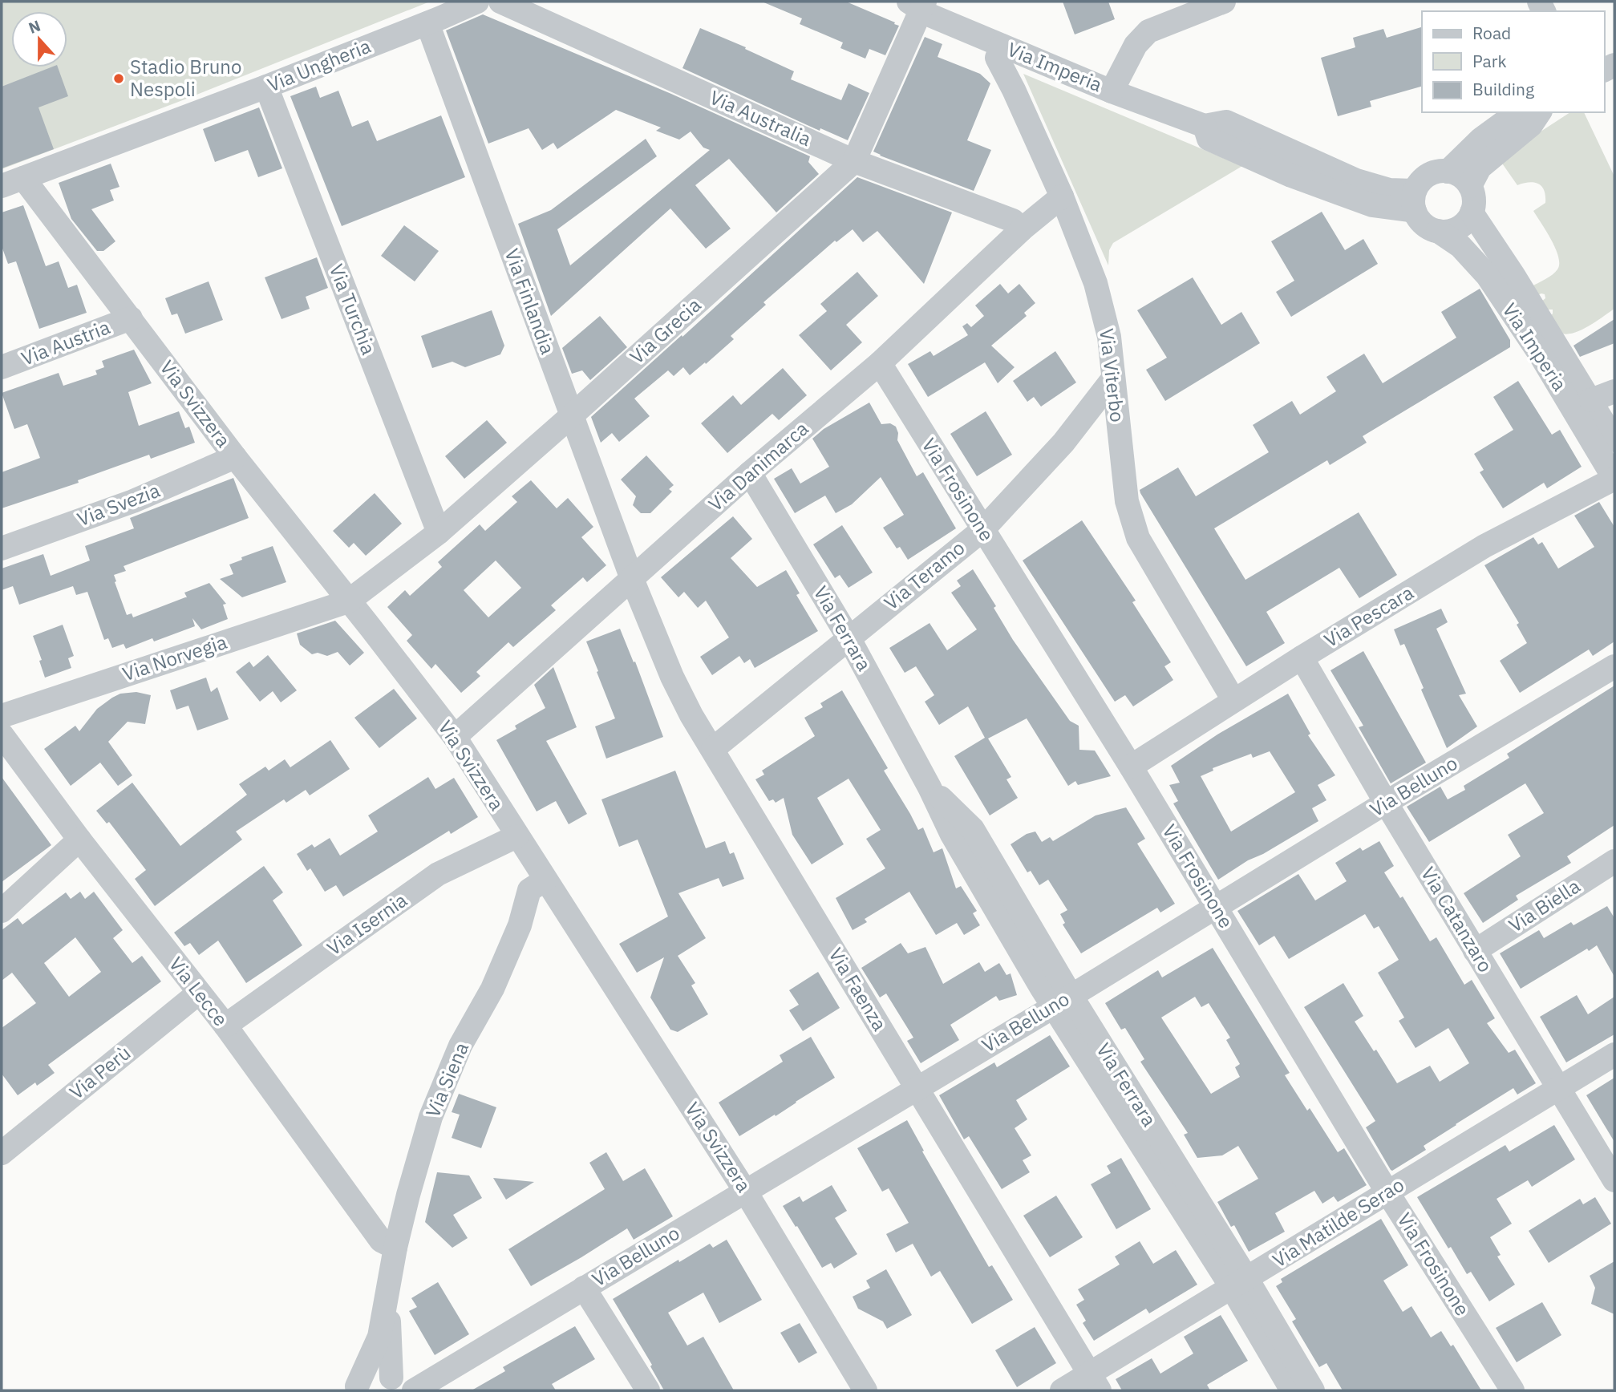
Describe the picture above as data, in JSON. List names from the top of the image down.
{
  "streets": {
    "street": [
      "Via Ungheria",
      "Via Imperia",
      "Via Australia",
      "Via Finlandia",
      "Via Turchia",
      "Via Grecia",
      "Via Austria",
      "Via Viterbo",
      "Via Svizzera",
      "Via Danimarca",
      "Via Frosinone",
      "Via Svezia",
      "Via Teramo",
      "Via Pescara",
      "Via Ferrara",
      "Via Norvegia",
      "Via Belluno",
      "Via Biella",
      "Via Catanzaro",
      "Via Isernia",
      "Via Faenza",
      "Via Lecce",
      "Via Perù",
      "Via Siena",
      "Via Matilde Serao"
    ]
  },
  "crossings": [
    ["Via Ungheria", "Via Finlandia"],
    ["Via Ungheria", "Via Turchia"],
    ["Via Ungheria", "Via Svizzera"],
    ["Via Imperia", "Via Grecia"],
    ["Via Imperia", "Via Viterbo"],
    ["Via Imperia", "Via Pescara"],
    ["Via Australia", "Via Grecia"],
    ["Via Australia", "Via Danimarca"],
    ["Via Finlandia", "Via Grecia"],
    ["Via Finlandia", "Via Danimarca"],
    ["Via Finlandia", "Via Faenza"],
    ["Via Turchia", "Via Grecia"],
    ["Via Grecia", "Via Svizzera"],
    ["Via Grecia", "Via Norvegia"],
    ["Via Austria", "Via Svizzera"],
    ["Via Viterbo", "Via Danimarca"],
    ["Via Viterbo", "Via Teramo"],
    ["Via Viterbo", "Via Pescara"],
    ["Via Svizzera", "Via Danimarca"],
    ["Via Svizzera", "Via Svezia"],
    ["Via Svizzera", "Via Norvegia"],
    ["Via Svizzera", "Via Belluno"],
    ["Via Svizzera", "Via Isernia"],
    ["Via Svizzera", "Via Siena"],
    ["Via Danimarca", "Via Frosinone"],
    ["Via Danimarca", "Via Ferrara"],
    ["Via Danimarca", "Via Faenza"],
    ["Via Frosinone", "Via Teramo"],
    ["Via Frosinone", "Via Pescara"],
    ["Via Frosinone", "Via Belluno"],
    ["Via Frosinone", "Via Matilde Serao"],
    ["Via Teramo", "Via Ferrara"],
    ["Via Teramo", "Via Faenza"],
    ["Via Pescara", "Via Catanzaro"],
    ["Via Ferrara", "Via Belluno"],
    ["Via Ferrara", "Via Matilde Serao"],
    ["Via Belluno", "Via Catanzaro"],
    ["Via Belluno", "Via Faenza"],
    ["Via Belluno", "Via Siena"],
    ["Via Biella", "Via Catanzaro"],
    ["Via Catanzaro", "Via Matilde Serao"],
    ["Via Isernia", "Via Lecce"],
    ["Via Faenza", "Via Matilde Serao"],
    ["Via Lecce", "Via Perù"],
    ["Via Lecce", "Via Siena"]
  ],
  "places": ["Stadio Bruno Nespoli"],
  "legend": ["Road", "Park", "Building"],
  "north": "top"
}
